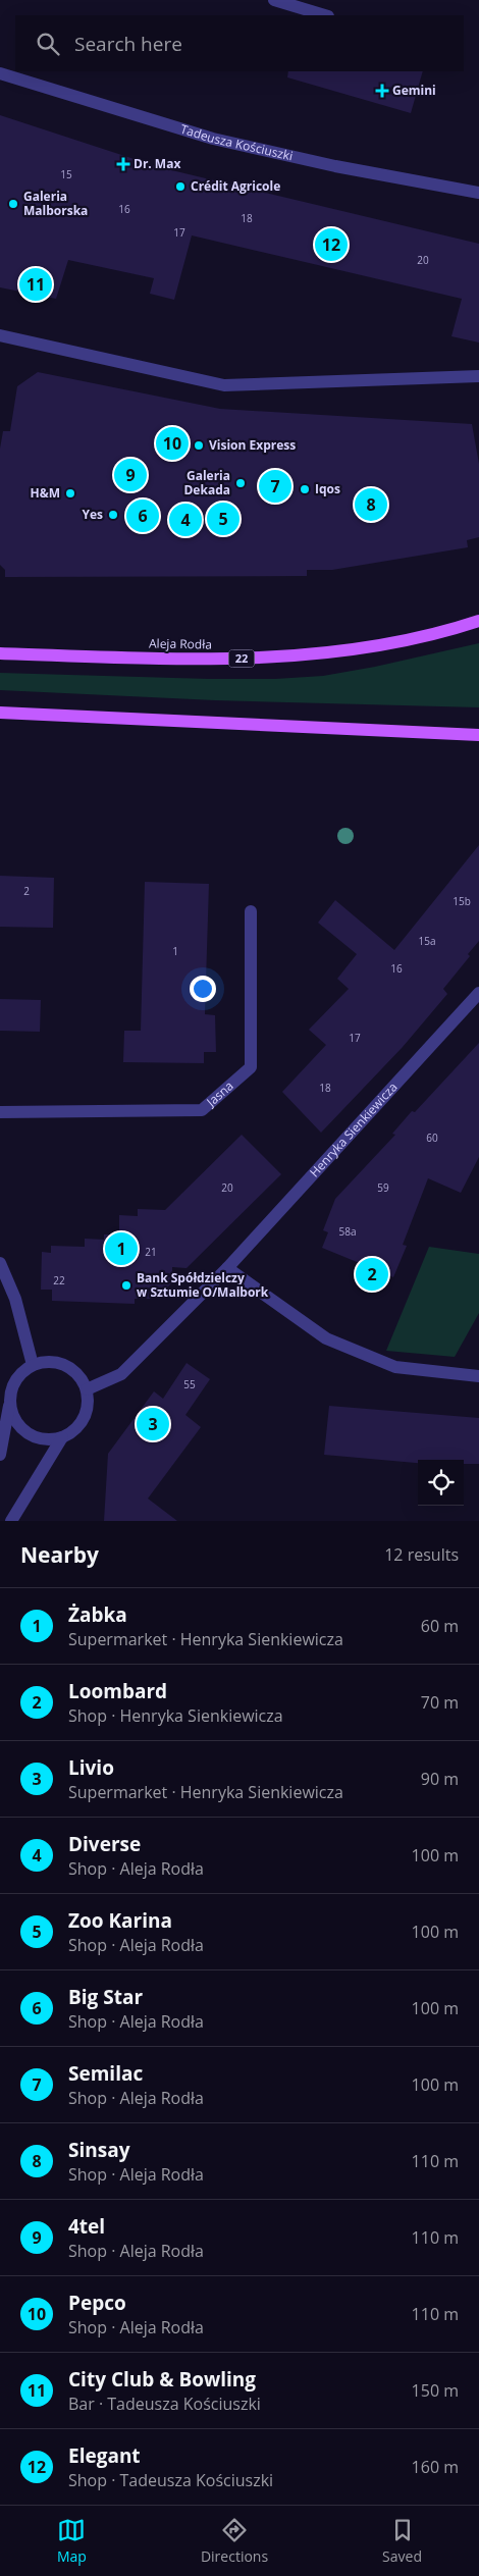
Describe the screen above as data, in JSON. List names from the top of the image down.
{
  "streets": {
    "main road": ["Aleja Rodła", "22"],
    "street": ["Tadeusza Kościuszki", "Jasna", "Henryka Sienkiewicza"]
  },
  "places": {
    "health": ["Gemini", "Dr. Max"],
    "other": [
      "Crédit Agricole",
      "Galeria Malborska",
      "Vision Express",
      "Galeria Dekada",
      "Iqos",
      "H&M",
      "Yes",
      "Bank Spółdzielczy w Sztumie O/Malbork"
    ]
  },
  "house_numbers": [
    "15",
    "16",
    "18",
    "17",
    "20",
    "2",
    "15b",
    "15a",
    "1",
    "16",
    "17",
    "18",
    "60",
    "20",
    "59",
    "58a",
    "21",
    "22",
    "55"
  ],
  "page": {
    "search": "Search here",
    "pins": [
      "12",
      "11",
      "10",
      "9",
      "7",
      "8",
      "6",
      "5",
      "4",
      "1",
      "2",
      "3"
    ],
    "heading": ["Nearby", "12 results"],
    "list": [
      {
        "mark": "1",
        "name": "Żabka",
        "note": "Supermarket · Henryka Sienkiewicza",
        "value": "60 m"
      },
      {
        "mark": "2",
        "name": "Loombard",
        "note": "Shop · Henryka Sienkiewicza",
        "value": "70 m"
      },
      {
        "mark": "3",
        "name": "Livio",
        "note": "Supermarket · Henryka Sienkiewicza",
        "value": "90 m"
      },
      {
        "mark": "4",
        "name": "Diverse",
        "note": "Shop · Aleja Rodła",
        "value": "100 m"
      },
      {
        "mark": "5",
        "name": "Zoo Karina",
        "note": "Shop · Aleja Rodła",
        "value": "100 m"
      },
      {
        "mark": "6",
        "name": "Big Star",
        "note": "Shop · Aleja Rodła",
        "value": "100 m"
      },
      {
        "mark": "7",
        "name": "Semilac",
        "note": "Shop · Aleja Rodła",
        "value": "100 m"
      },
      {
        "mark": "8",
        "name": "Sinsay",
        "note": "Shop · Aleja Rodła",
        "value": "110 m"
      },
      {
        "mark": "9",
        "name": "4tel",
        "note": "Shop · Aleja Rodła",
        "value": "110 m"
      },
      {
        "mark": "10",
        "name": "Pepco",
        "note": "Shop · Aleja Rodła",
        "value": "110 m"
      },
      {
        "mark": "11",
        "name": "City Club & Bowling",
        "note": "Bar · Tadeusza Kościuszki",
        "value": "150 m"
      },
      {
        "mark": "12",
        "name": "Elegant",
        "note": "Shop · Tadeusza Kościuszki",
        "value": "160 m"
      }
    ],
    "nav": ["Map", "Directions", "Saved"]
  }
}
